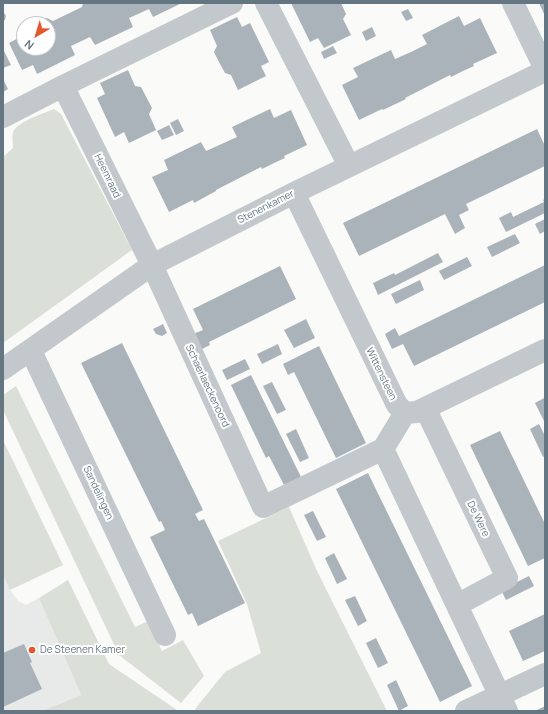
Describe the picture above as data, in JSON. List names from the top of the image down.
{
  "streets": {
    "street": [
      "Heemraad",
      "Stenenkamer",
      "Wittensteen",
      "Schaerlaeckenoord",
      "Sandelingen",
      "De Were"
    ]
  },
  "crossings": [
    ["Heemraad", "Stenenkamer"],
    ["Heemraad", "Schaerlaeckenoord"],
    ["Stenenkamer", "Wittensteen"],
    ["Stenenkamer", "Schaerlaeckenoord"],
    ["Stenenkamer", "Sandelingen"],
    ["Wittensteen", "De Were"]
  ],
  "places": ["De Steenen Kamer"],
  "north": "bottom left"
}
